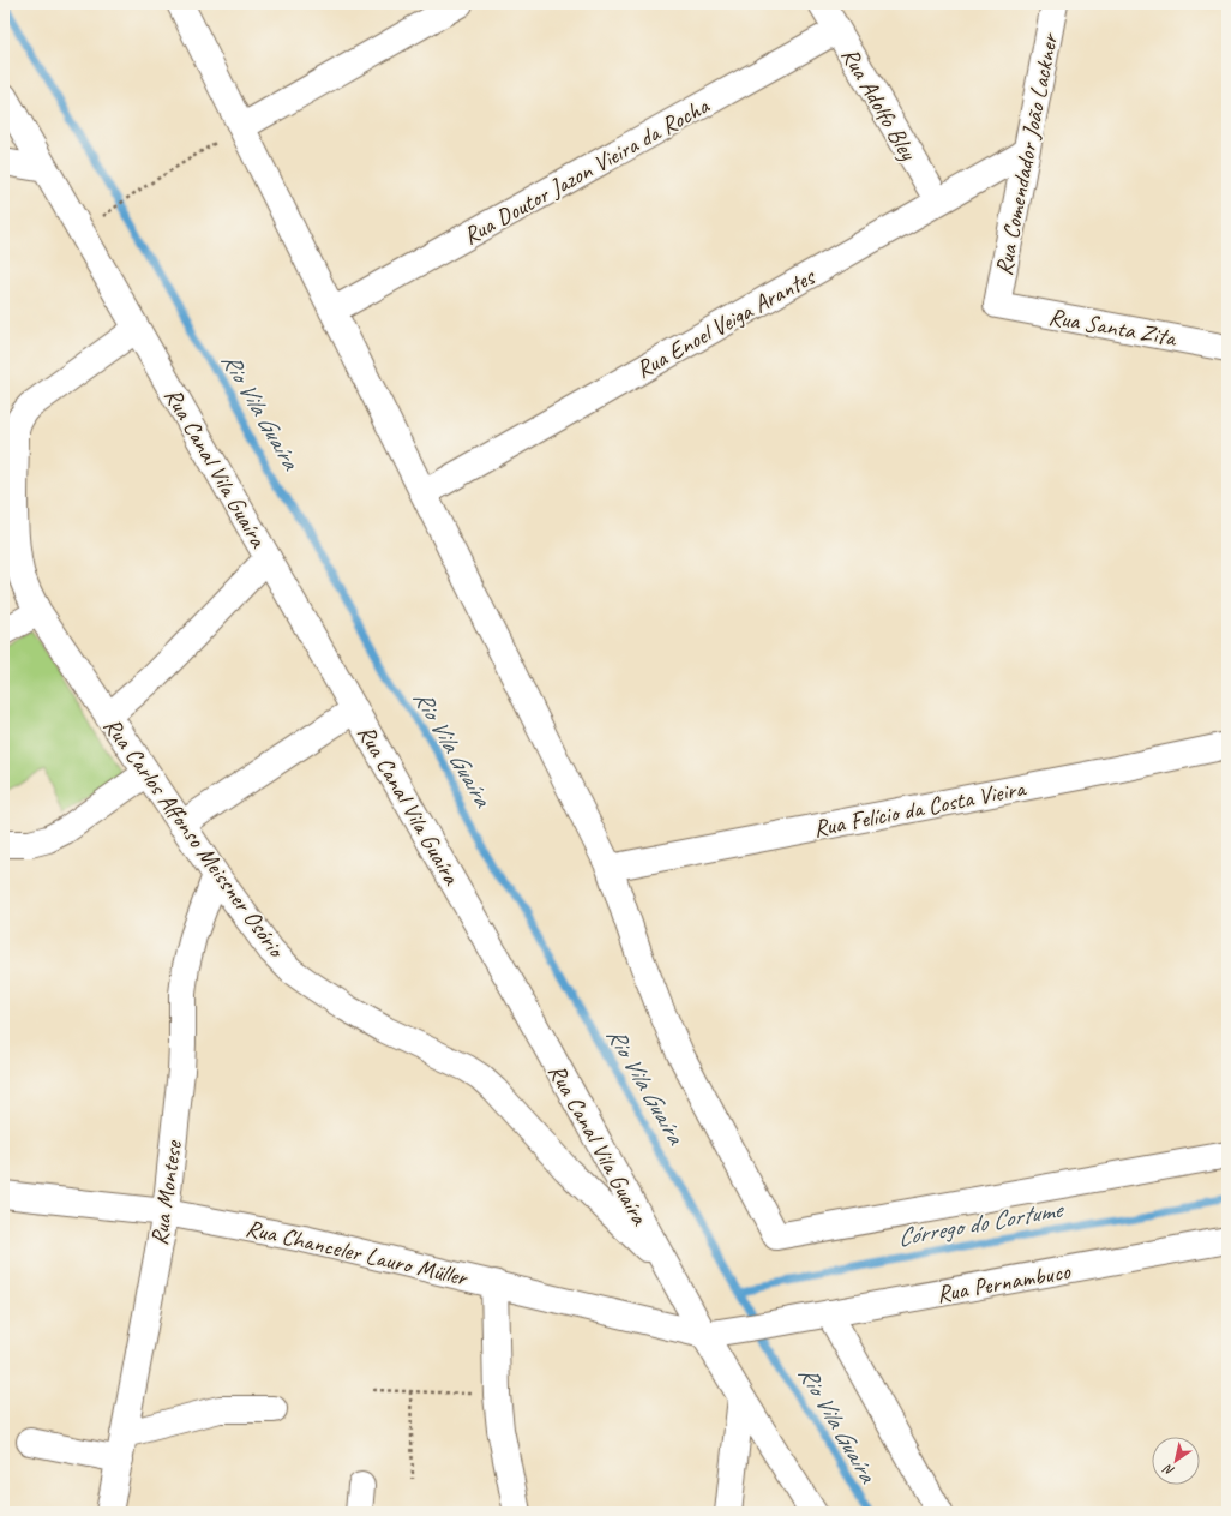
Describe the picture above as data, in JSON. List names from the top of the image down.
{
  "streets": {
    "street": [
      "Rua Adolfo Bley",
      "Rua Comendador João Lackner",
      "Rua Doutor Jazon Vieira da Rocha",
      "Rua Enoel Veiga Arantes",
      "Rua Santa Zita",
      "Rua Canal Vila Guaíra",
      "Rua Felício da Costa Vieira",
      "Rua Carlos Affonso Meissner Osório",
      "Rua Montese",
      "Rua Chanceler Lauro Müller",
      "Rua Pernambuco"
    ]
  },
  "crossings": [
    ["Rua Adolfo Bley", "Rua Doutor Jazon Vieira da Rocha"],
    ["Rua Adolfo Bley", "Rua Enoel Veiga Arantes"],
    ["Rua Comendador João Lackner", "Rua Enoel Veiga Arantes"],
    ["Rua Comendador João Lackner", "Rua Santa Zita"],
    ["Rua Canal Vila Guaíra", "Rua Carlos Affonso Meissner Osório"],
    ["Rua Canal Vila Guaíra", "Rua Chanceler Lauro Müller"],
    ["Rua Canal Vila Guaíra", "Rua Pernambuco"],
    ["Rua Carlos Affonso Meissner Osório", "Rua Montese"],
    ["Rua Montese", "Rua Chanceler Lauro Müller"],
    ["Rua Chanceler Lauro Müller", "Rua Pernambuco"]
  ],
  "water": ["Rio Vila Guaíra", "Córrego do Cortume"],
  "north": "bottom left"
}
